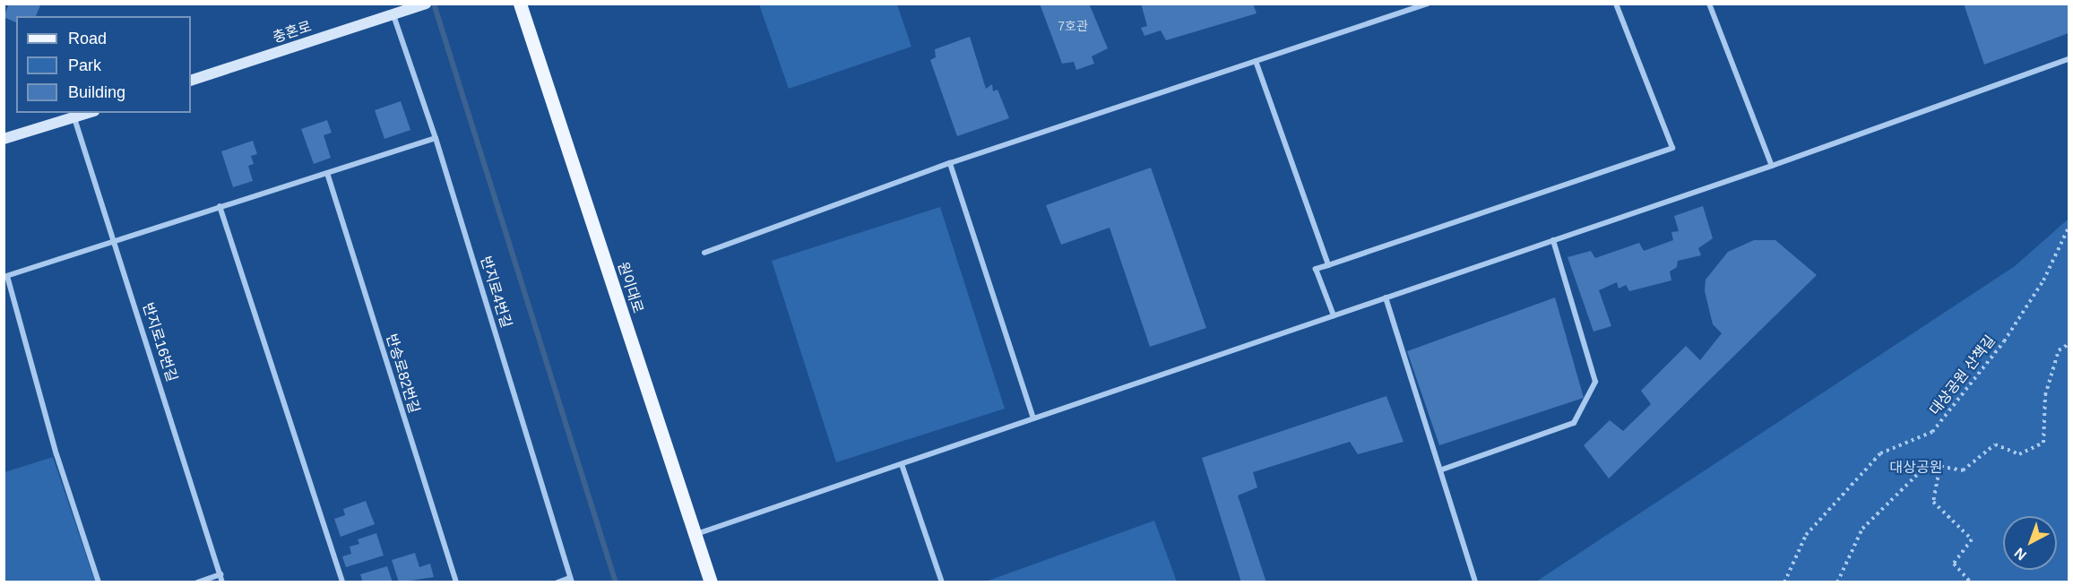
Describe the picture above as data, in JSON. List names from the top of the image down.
{
  "streets": {
    "main road": ["충혼로", "원이대로"],
    "street": ["반지로4번길", "반지로16번길", "반송로82번길"],
    "path": ["대상공원 산책길"]
  },
  "crossings": [
    ["충혼로", "반지로4번길"]
  ],
  "parks": ["대상공원"],
  "house_numbers": ["7호관"],
  "legend": ["Road", "Park", "Building"],
  "north": "bottom left"
}
